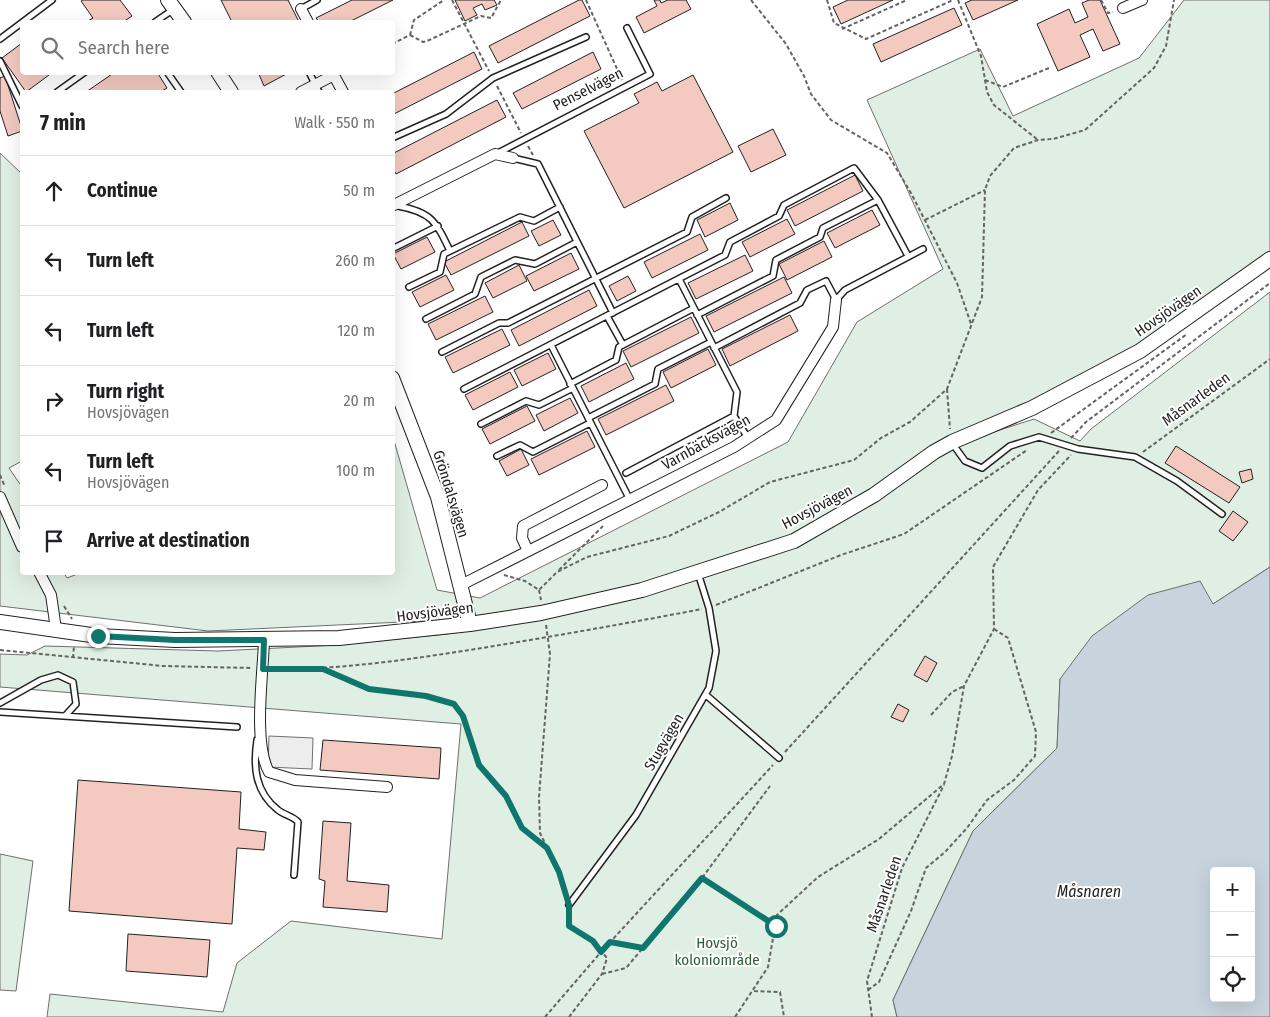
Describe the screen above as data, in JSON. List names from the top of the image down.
{
  "streets": {
    "street": [
      "Penselvägen",
      "Hovsjövägen",
      "Varnbäcksvägen",
      "Gröndalsvägen"
    ],
    "lane": ["Stugvägen"],
    "path": ["Måsnarleden"]
  },
  "crossings": [
    ["Hovsjövägen", "Gröndalsvägen"],
    ["Hovsjövägen", "Stugvägen"],
    ["Varnbäcksvägen", "Gröndalsvägen"]
  ],
  "water": ["Måsnaren"],
  "parks": ["Hovsjö koloniområde"],
  "page": {
    "search": "Search here",
    "heading": ["7 min", "Walk · 550 m"],
    "list": [
      ["Continue", "50 m"],
      ["Turn left", "260 m"],
      ["Turn left", "120 m"],
      ["Turn right", "Hovsjövägen", "20 m"],
      ["Turn left", "Hovsjövägen", "100 m"],
      "Arrive at destination"
    ],
    "map_buttons": ["+", "−"]
  }
}
